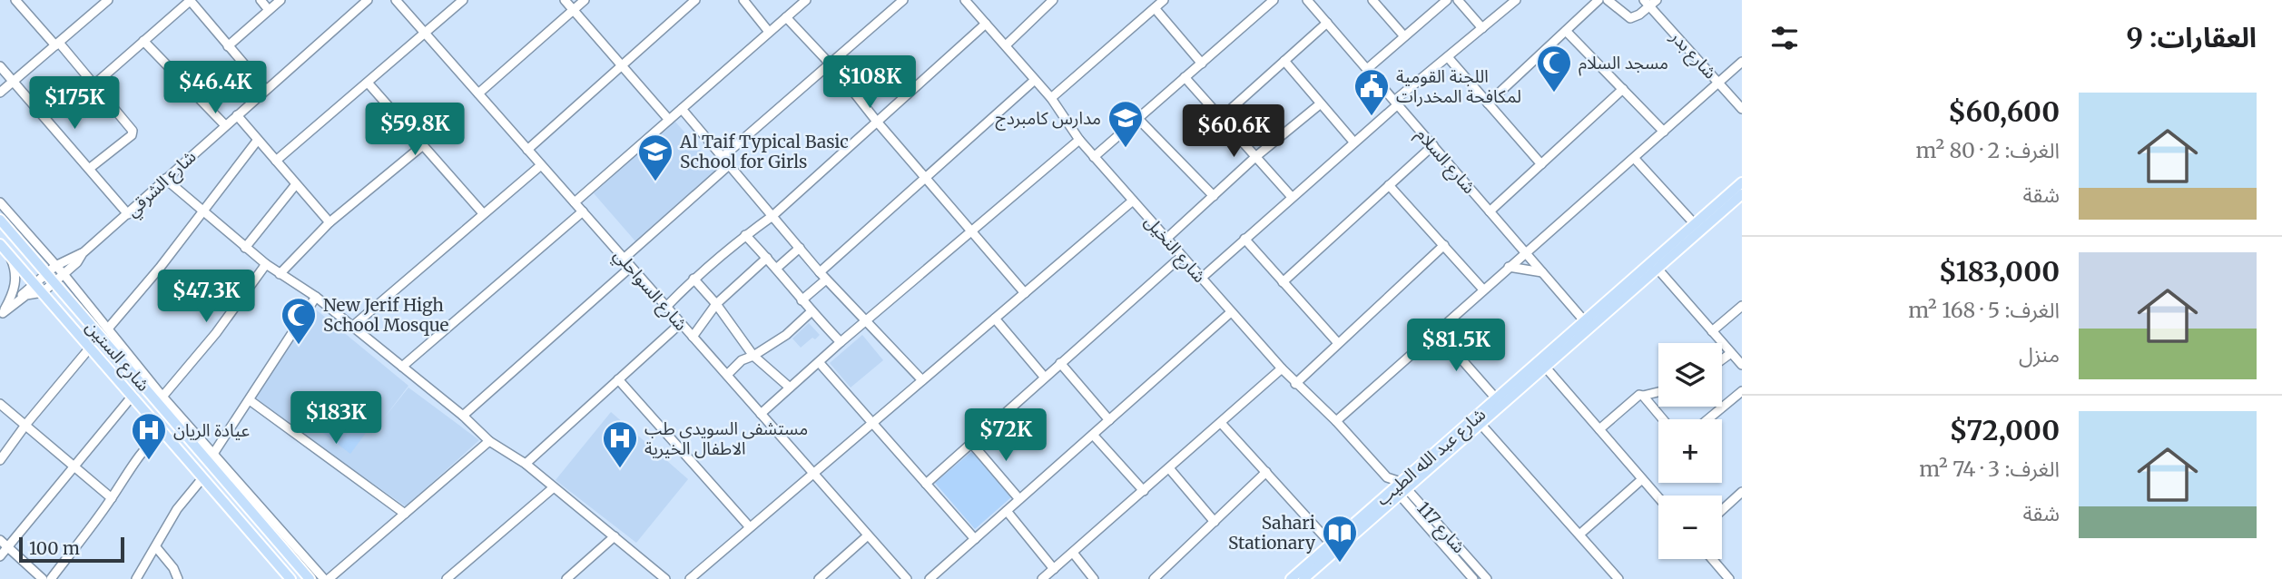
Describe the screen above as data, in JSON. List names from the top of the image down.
{
  "streets": {
    "main road": ["شارع الستين", "شارع عبد الله الطيب"],
    "street": [
      "شارع بدر",
      "شارع السلام",
      "شارع الشرقي",
      "شارع النخيل",
      "شارع السواحلي",
      "شارع 117"
    ]
  },
  "crossings": [
    ["شارع السلام", "شارع عبد الله الطيب"],
    ["شارع الشرقي", "شارع الستين"],
    ["شارع النخيل", "شارع عبد الله الطيب"],
    ["شارع النخيل", "شارع 117"],
    ["شارع عبد الله الطيب", "شارع 117"]
  ],
  "places": {
    "mosque": ["مسجد السلام", "New Jerif High School Mosque"],
    "public building": ["اللجنة القومية لمكافحة المخدرات"],
    "school or university": ["مدارس كامبردج", "Al Taif Typical Basic School for Girls"],
    "hospital": ["عيادة الريان", "مستشفى السويدي طب الاطفال الخيرية"],
    "library": ["Sahari Stationary"]
  },
  "scale_bar": "100 m",
  "page": {
    "heading": "العقارات: 9",
    "price": [
      "$108K",
      "$46.4K",
      "$175K",
      "$59.8K",
      "$60.6K",
      "$47.3K",
      "$81.5K",
      "$183K",
      "$72K"
    ],
    "list": [
      {
        "name": "$60,600",
        "note": "الغرف: 2 · 80 m² · شقة"
      },
      {
        "name": "$183,000",
        "note": "الغرف: 5 · 168 m² · منزل"
      },
      {
        "name": "$72,000",
        "note": "الغرف: 3 · 74 m² · شقة"
      }
    ],
    "map_buttons": ["+", "−"],
    "scale": "100 m"
  }
}
